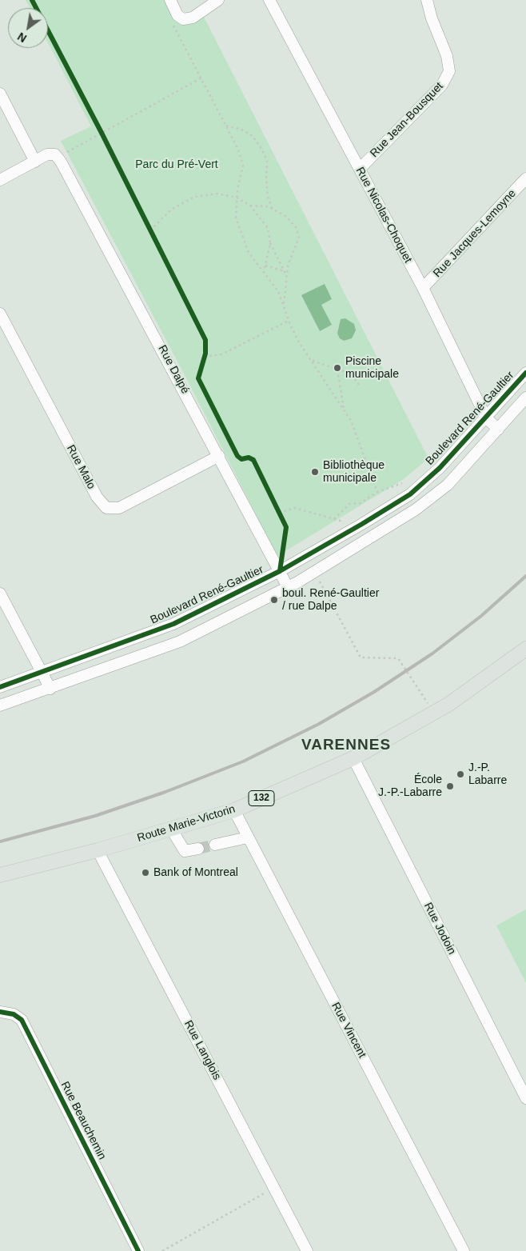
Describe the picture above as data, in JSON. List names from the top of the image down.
{
  "streets": {
    "main road": ["132", "Route Marie-Victorin"],
    "street": [
      "Rue Jean-Bousquet",
      "Rue Nicolas-Choquet",
      "Rue Jacques-Lemoyne",
      "Rue Dalpé",
      "Boulevard René-Gaultier",
      "Rue Malo",
      "Rue Jodoin",
      "Rue Vincent",
      "Rue Langlois",
      "Rue Beauchemin"
    ]
  },
  "crossings": [
    ["Rue Jean-Bousquet", "Rue Nicolas-Choquet"],
    ["Rue Nicolas-Choquet", "Rue Jacques-Lemoyne"],
    ["Rue Nicolas-Choquet", "Boulevard René-Gaultier"],
    ["Rue Dalpé", "Boulevard René-Gaultier"],
    ["Rue Dalpé", "Rue Malo"],
    ["Route Marie-Victorin", "Rue Jodoin"],
    ["Route Marie-Victorin", "Rue Vincent"],
    ["Route Marie-Victorin", "Rue Langlois"]
  ],
  "districts": ["VARENNES"],
  "parks": ["Parc du Pré-Vert"],
  "places": [
    "Piscine municipale",
    "Bibliothèque municipale",
    "boul. René-Gaultier / rue Dalpe",
    "J.-P. Labarre",
    "École J.-P.-Labarre",
    "Bank of Montreal"
  ],
  "north": "bottom left"
}
